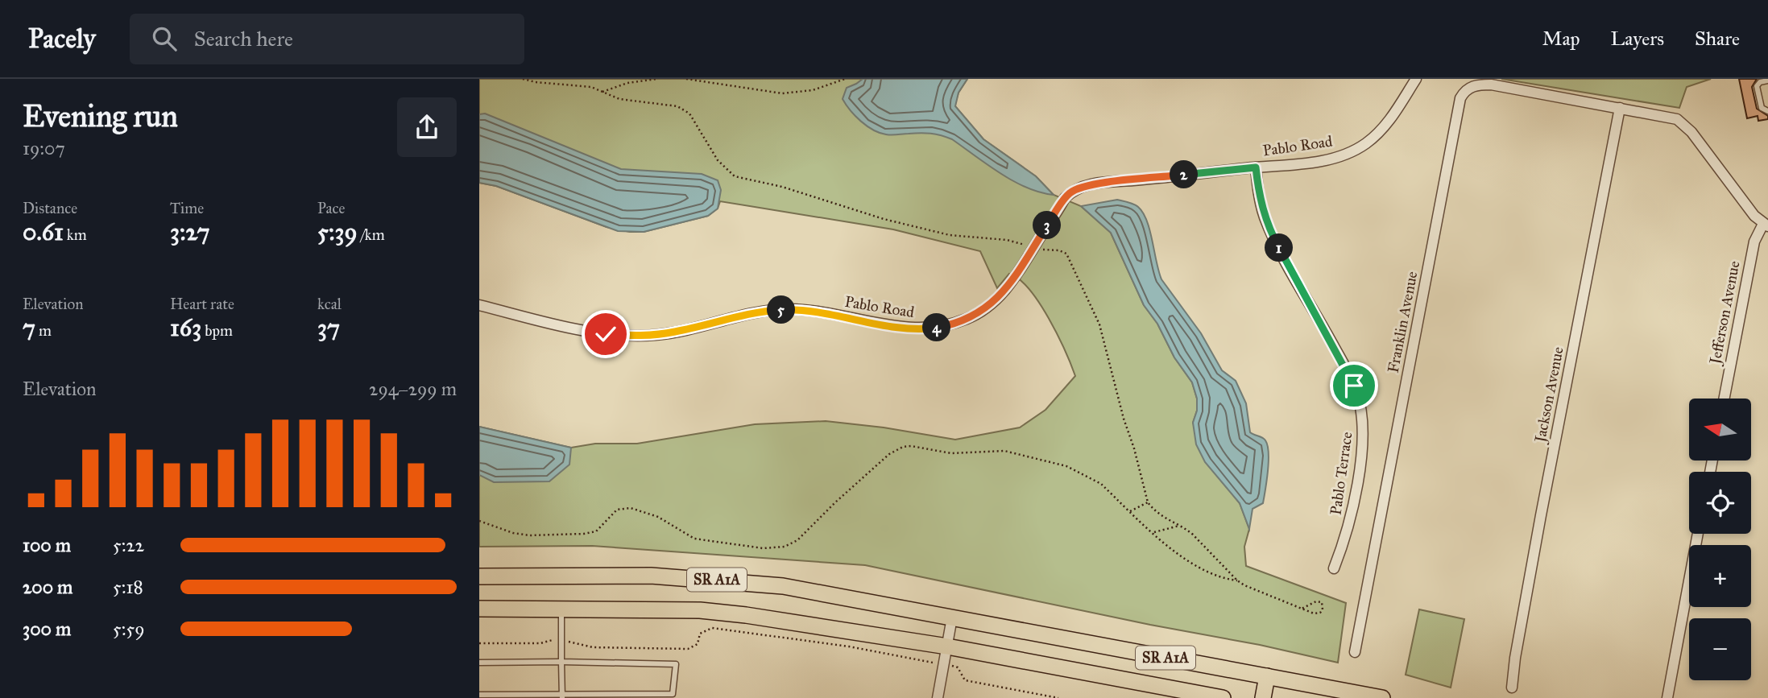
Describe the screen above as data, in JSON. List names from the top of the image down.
{
  "streets": {
    "main road": ["SR A1A"],
    "street": [
      "Pablo Road",
      "Jefferson Avenue",
      "Franklin Avenue",
      "Jackson Avenue",
      "Pablo Terrace"
    ]
  },
  "crossings": [
    ["Pablo Road", "Pablo Terrace"],
    ["Franklin Avenue", "Jackson Avenue"]
  ],
  "north": "left",
  "page": {
    "header": "Pacely",
    "search": "Search here",
    "nav": ["Map", "Layers", "Share"],
    "heading": ["Evening run", "19:07"],
    "pins": [
      "2",
      "3",
      "1",
      "5",
      "4"
    ],
    "stats": [
      ["Distance", "0.61 km"],
      ["Time", "3:27"],
      ["Pace", "5:39 /km"],
      ["Elevation", "7 m"],
      ["Heart rate", "163 bpm"],
      ["kcal", "37"]
    ],
    "chart": ["Elevation", "294–299 m"],
    "map_buttons": ["+", "−"],
    "list": [
      {
        "name": "100 m",
        "note": "5:22"
      },
      {
        "name": "200 m",
        "note": "5:18"
      },
      {
        "name": "300 m",
        "note": "5:59"
      }
    ]
  }
}
